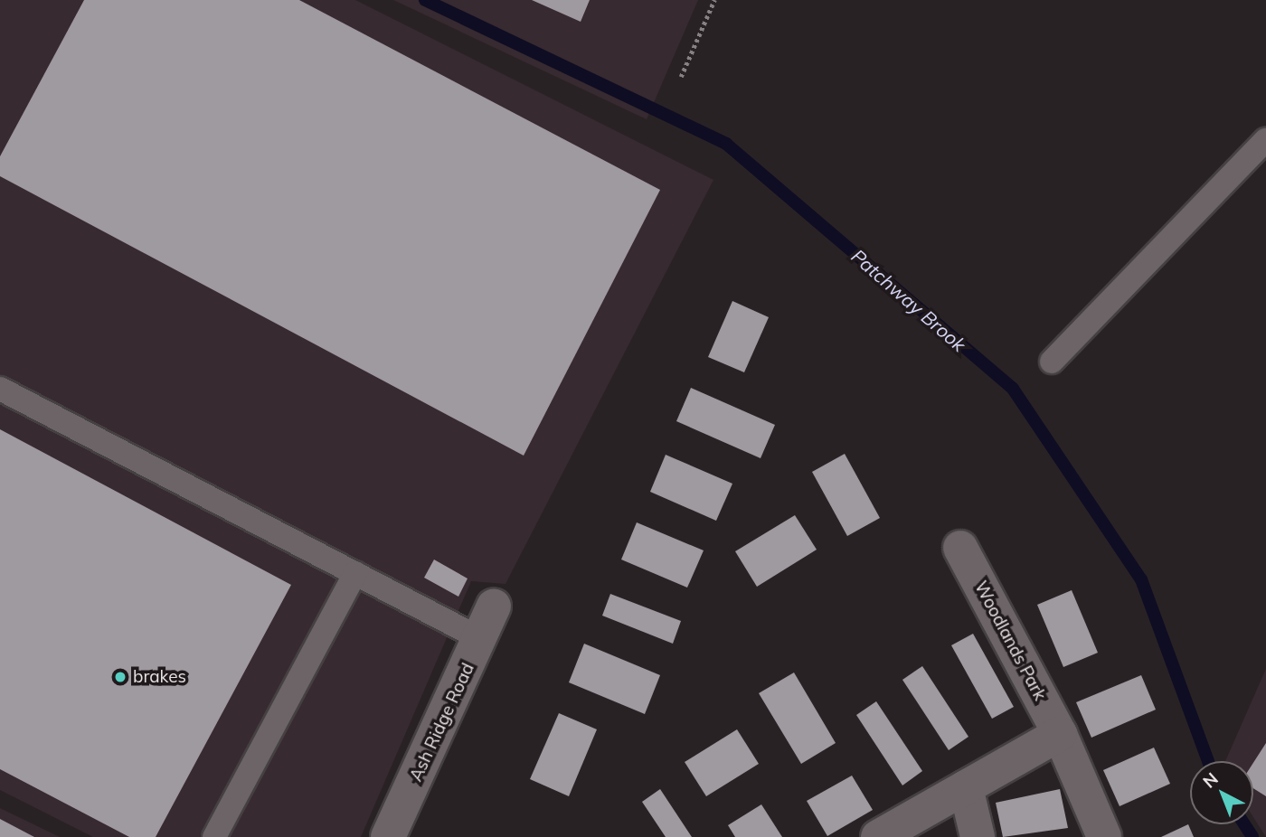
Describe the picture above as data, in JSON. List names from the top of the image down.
{
  "streets": {
    "street": ["Woodlands Park", "Ash Ridge Road"]
  },
  "water": ["Patchway Brook"],
  "places": ["brakes"],
  "north": "top left"
}
